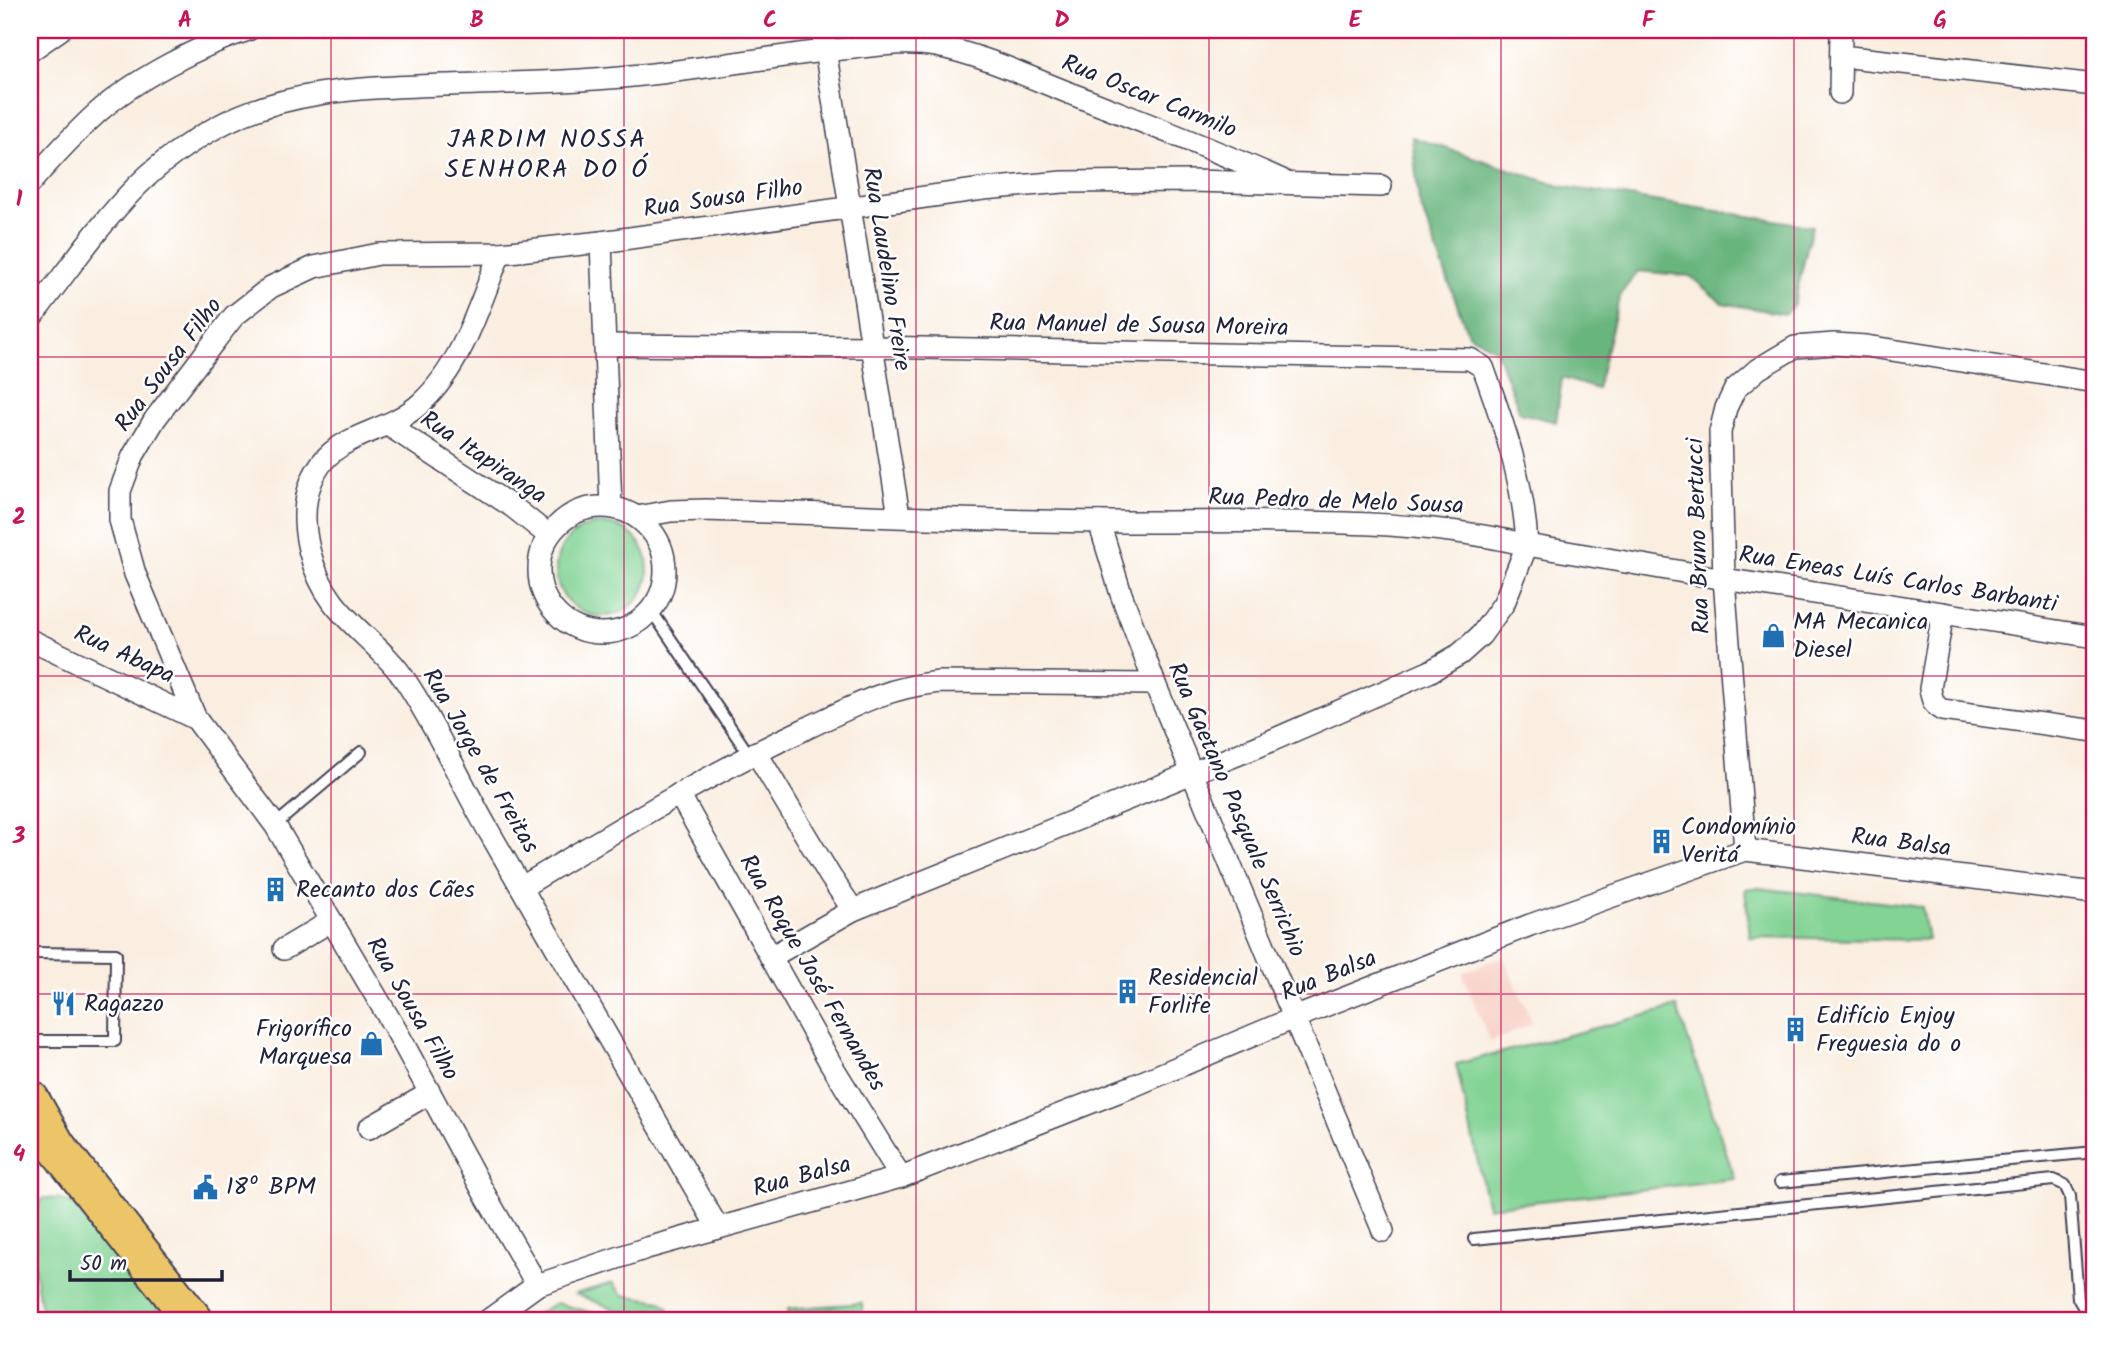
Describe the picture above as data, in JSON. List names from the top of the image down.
{
  "streets": {
    "street": [
      "Rua Oscar Carmilo",
      "Rua Sousa Filho",
      "Rua Laudelino Freire",
      "Rua Manuel de Sousa Moreira",
      "Rua Itapiranga",
      "Rua Pedro de Melo Sousa",
      "Rua Bruno Bertucci",
      "Rua Eneas Luís Carlos Barbanti",
      "Rua Abapa",
      "Rua Jorge de Freitas",
      "Rua Gaetano Pasquale Serrichio",
      "Rua Balsa",
      "Rua Roque José Fernandes"
    ]
  },
  "crossings": [
    ["Rua Oscar Carmilo", "Rua Sousa Filho"],
    ["Rua Oscar Carmilo", "Rua Laudelino Freire"],
    ["Rua Sousa Filho", "Rua Laudelino Freire"],
    ["Rua Sousa Filho", "Rua Abapa"],
    ["Rua Sousa Filho", "Rua Jorge de Freitas"],
    ["Rua Sousa Filho", "Rua Balsa"],
    ["Rua Laudelino Freire", "Rua Manuel de Sousa Moreira"],
    ["Rua Laudelino Freire", "Rua Pedro de Melo Sousa"],
    ["Rua Manuel de Sousa Moreira", "Rua Pedro de Melo Sousa"],
    ["Rua Manuel de Sousa Moreira", "Rua Eneas Luís Carlos Barbanti"],
    ["Rua Itapiranga", "Rua Pedro de Melo Sousa"],
    ["Rua Itapiranga", "Rua Jorge de Freitas"],
    ["Rua Pedro de Melo Sousa", "Rua Eneas Luís Carlos Barbanti"],
    ["Rua Pedro de Melo Sousa", "Rua Gaetano Pasquale Serrichio"],
    ["Rua Bruno Bertucci", "Rua Eneas Luís Carlos Barbanti"],
    ["Rua Bruno Bertucci", "Rua Balsa"],
    ["Rua Jorge de Freitas", "Rua Balsa"],
    ["Rua Gaetano Pasquale Serrichio", "Rua Balsa"],
    ["Rua Balsa", "Rua Roque José Fernandes"]
  ],
  "districts": ["JARDIM NOSSA SENHORA DO Ó"],
  "places": {
    "shop": ["MA Mecanica Diesel", "Frigorífico Marquesa"],
    "building": [
      "Condomínio Veritá",
      "Recanto dos Cães",
      "Residencial Forlife",
      "Edifício Enjoy Freguesia do o"
    ],
    "restaurant": ["Ragazzo"],
    "public building": ["18º BPM"]
  },
  "scale_bar": "50 m",
  "grid": {
    "columns": [
      "A",
      "B",
      "C",
      "D",
      "E",
      "F",
      "G"
    ],
    "rows": [
      "1",
      "2",
      "3",
      "4"
    ]
  }
}
